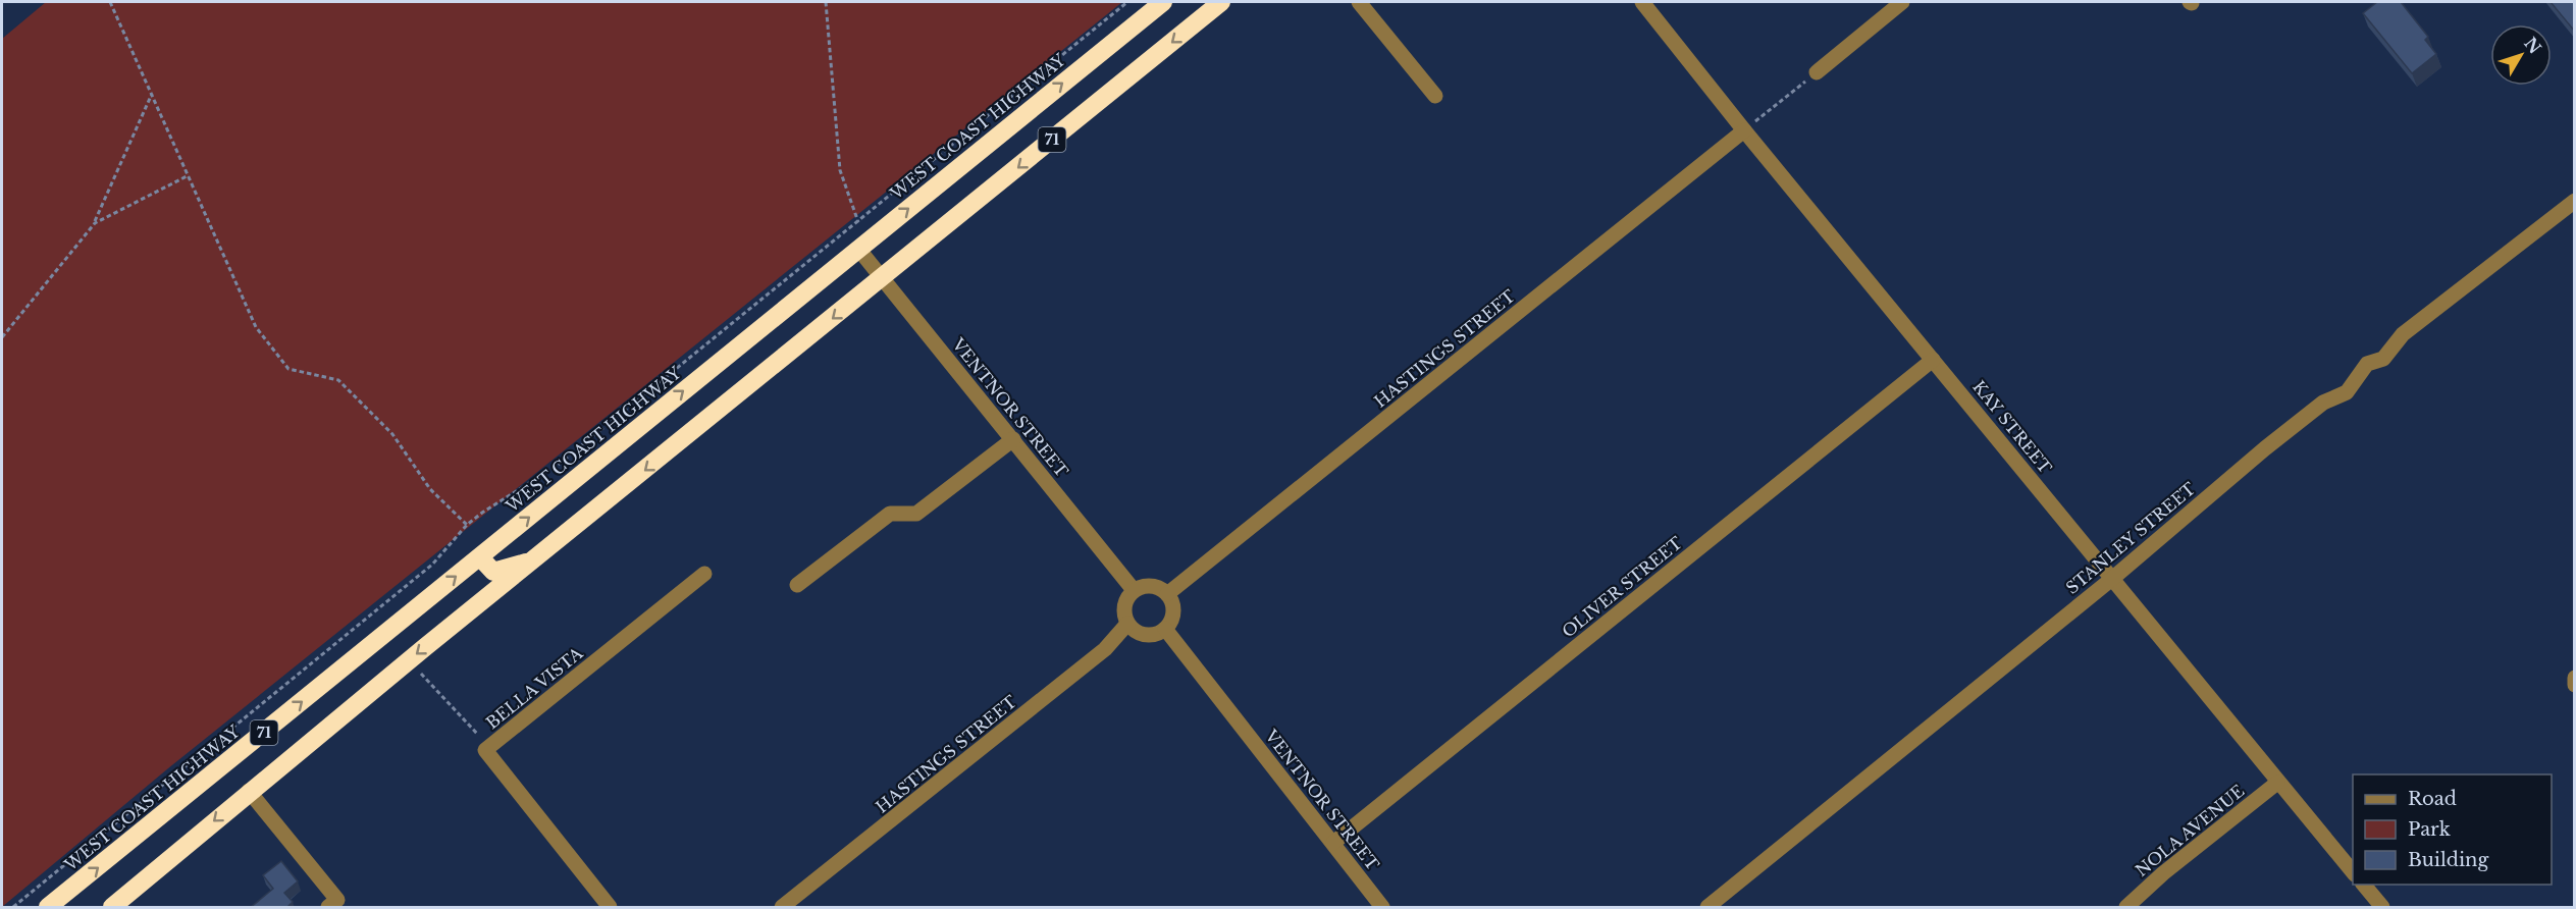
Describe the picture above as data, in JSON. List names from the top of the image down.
{
  "streets": {
    "highway": ["WEST COAST HIGHWAY", "71"],
    "street": [
      "HASTINGS STREET",
      "VENTNOR STREET",
      "KAY STREET",
      "STANLEY STREET",
      "OLIVER STREET",
      "BELLA VISTA",
      "NOLA AVENUE"
    ]
  },
  "crossings": [
    ["WEST COAST HIGHWAY", "VENTNOR STREET"],
    ["71", "VENTNOR STREET"],
    ["HASTINGS STREET", "VENTNOR STREET"],
    ["HASTINGS STREET", "KAY STREET"],
    ["VENTNOR STREET", "OLIVER STREET"],
    ["KAY STREET", "STANLEY STREET"],
    ["KAY STREET", "OLIVER STREET"],
    ["KAY STREET", "NOLA AVENUE"]
  ],
  "legend": ["Road", "Park", "Building"],
  "north": "top right"
}
